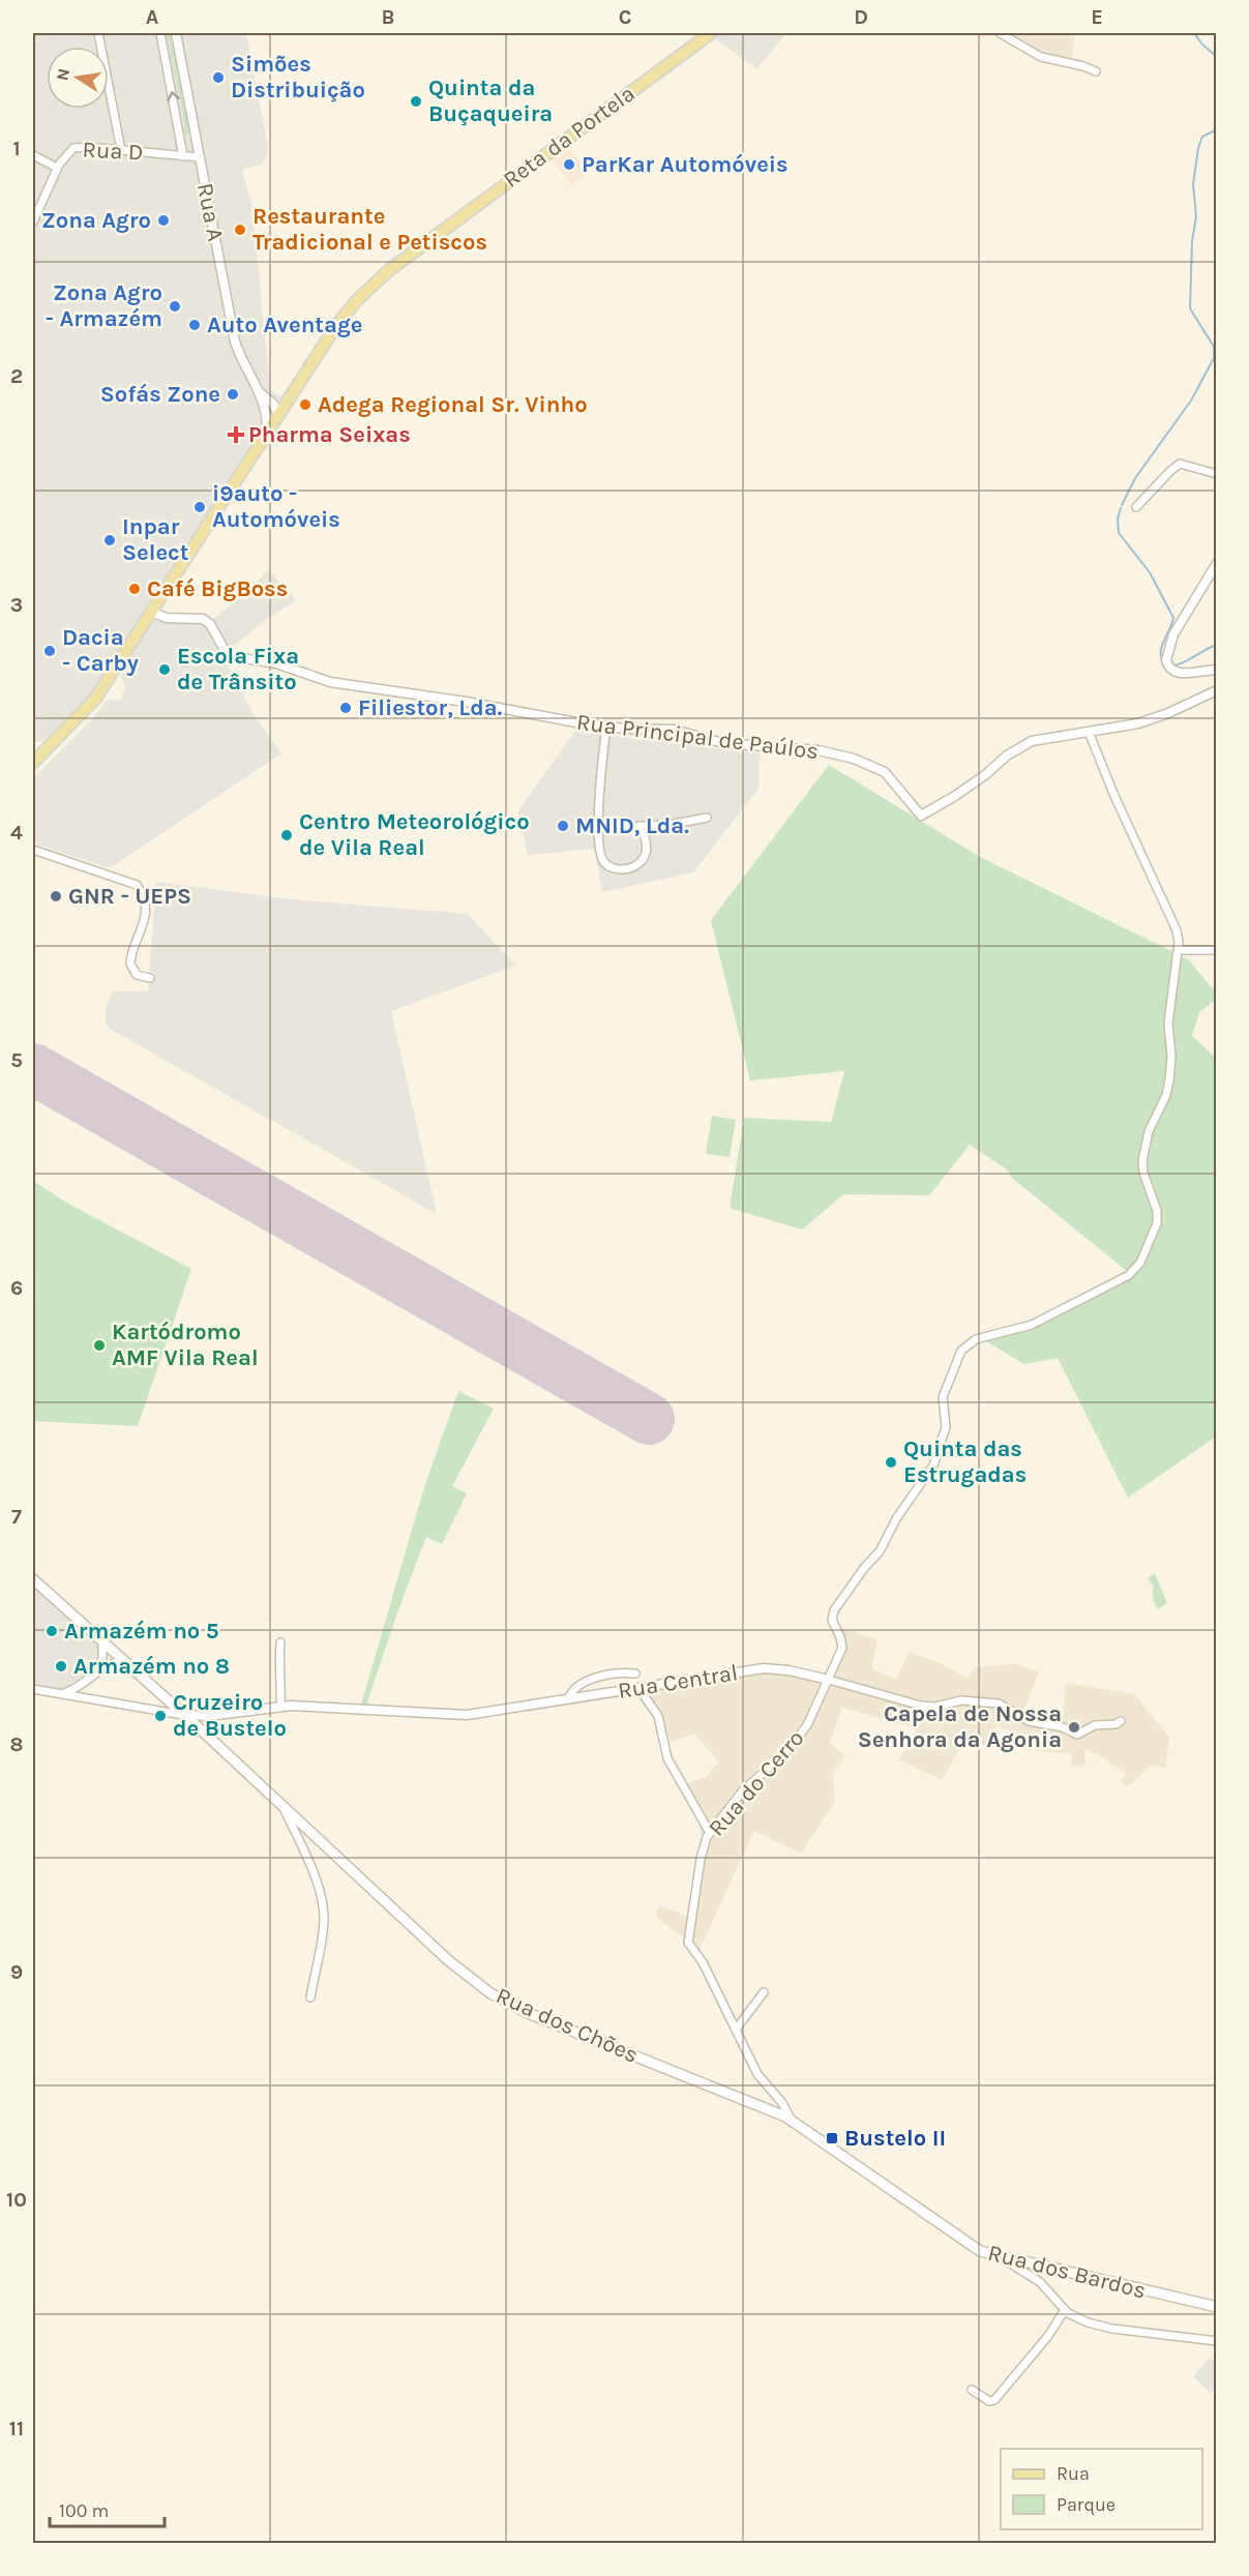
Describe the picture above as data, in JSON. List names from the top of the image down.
{
  "streets": {
    "main road": ["Reta da Portela", "Rua dos Chões", "Rua dos Bardos"],
    "street": [
      "Rua D",
      "Rua A",
      "Rua Principal de Paúlos",
      "Rua Central",
      "Rua do Cerro"
    ]
  },
  "crossings": [
    ["Reta da Portela", "Rua Principal de Paúlos"],
    ["Rua D", "Rua A"],
    ["Rua Central", "Rua do Cerro"],
    ["Rua Central", "Rua dos Chões"],
    ["Rua do Cerro", "Rua dos Chões"],
    ["Rua dos Chões", "Rua dos Bardos"]
  ],
  "places": {
    "other": [
      "Simões Distribuição",
      "Quinta da Buçaqueira",
      "ParKar Automóveis",
      "Zona Agro",
      "Restaurante Tradicional e Petiscos",
      "Zona Agro - Armazém",
      "Auto Aventage",
      "Sofás Zone",
      "Adega Regional Sr. Vinho",
      "i9auto - Automóveis",
      "Inpar Select",
      "Café BigBoss",
      "Dacia - Carby",
      "Escola Fixa de Trânsito",
      "Filiestor, Lda.",
      "MNID, Lda.",
      "Centro Meteorológico de Vila Real",
      "GNR - UEPS",
      "Kartódromo AMF Vila Real",
      "Quinta das Estrugadas",
      "Armazém nº 5",
      "Armazém nº 8",
      "Cruzeiro de Bustelo",
      "Capela de Nossa Senhora da Agonia"
    ],
    "health": ["Pharma Seixas"],
    "transit": ["Bustelo II"]
  },
  "legend": ["Rua", "Parque"],
  "scale_bar": "100 m",
  "north": "left",
  "grid": {
    "columns": [
      "A",
      "B",
      "C",
      "D",
      "E"
    ],
    "rows": [
      "1",
      "2",
      "3",
      "4",
      "5",
      "6",
      "7",
      "8",
      "9",
      "10",
      "11"
    ]
  }
}
